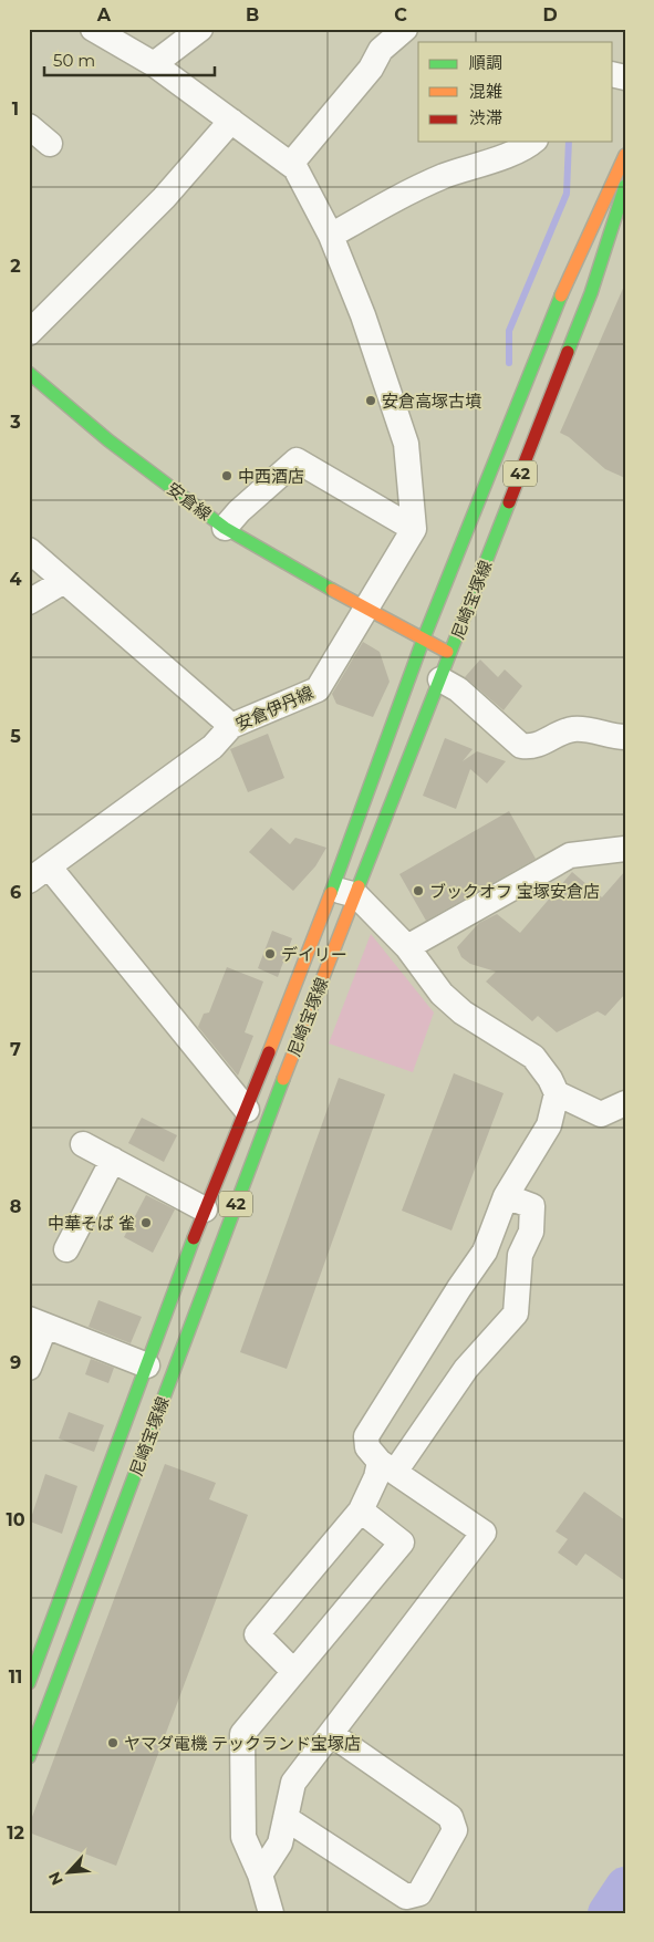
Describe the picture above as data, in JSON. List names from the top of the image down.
{
  "streets": {
    "main road": ["42", "安倉線", "尼崎宝塚線"],
    "street": ["安倉伊丹線"]
  },
  "crossings": [
    ["安倉線", "安倉伊丹線"]
  ],
  "places": [
    "安倉高塚古墳",
    "中西酒店",
    "ブックオフ 宝塚安倉店",
    "デイリー",
    "中華そば 雀",
    "ヤマダ電機 テックランド宝塚店"
  ],
  "legend": ["順調", "混雑", "渋滞"],
  "scale_bar": "50 m",
  "north": "bottom left",
  "grid": {
    "columns": [
      "A",
      "B",
      "C",
      "D"
    ],
    "rows": [
      "1",
      "2",
      "3",
      "4",
      "5",
      "6",
      "7",
      "8",
      "9",
      "10",
      "11",
      "12"
    ]
  }
}
